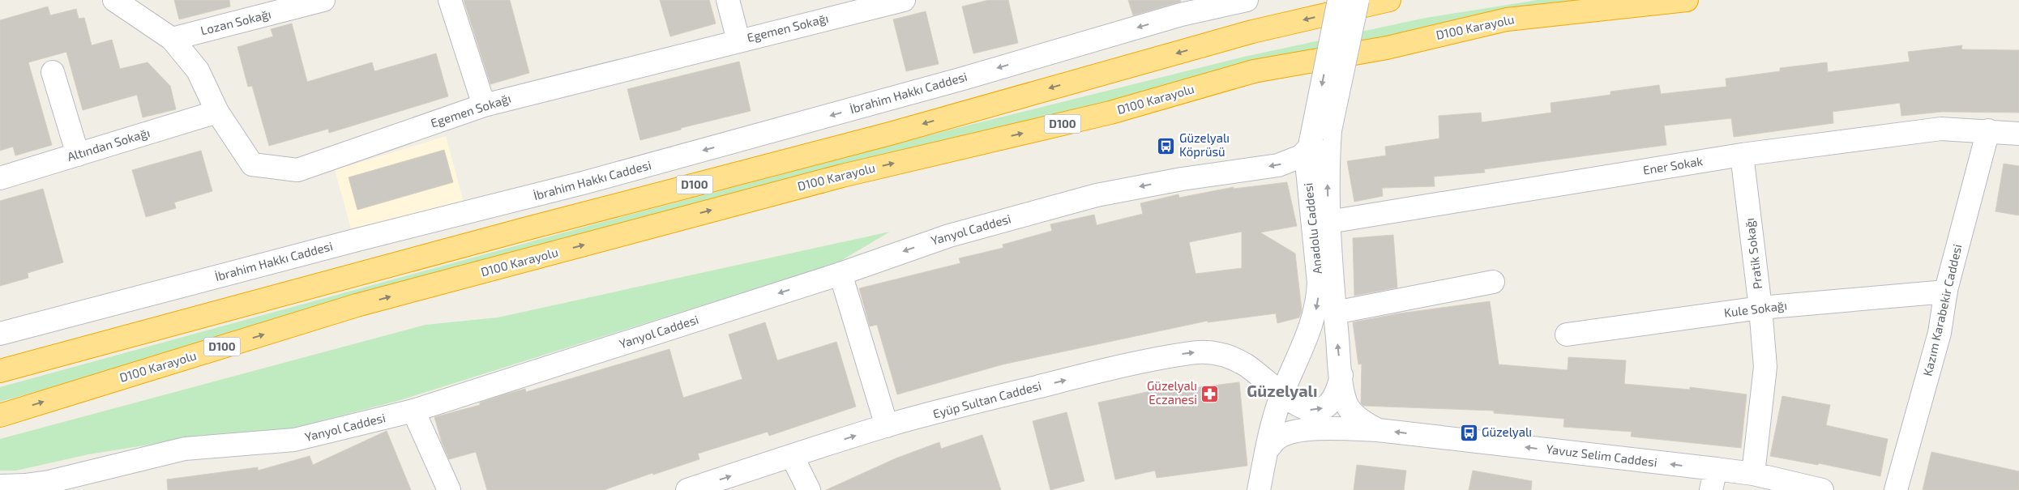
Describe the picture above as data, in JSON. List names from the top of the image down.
{
  "streets": {
    "highway": ["D100 Karayolu", "D100"],
    "street": [
      "Lozan Sokağı",
      "Egemen Sokağı",
      "İbrahim Hakkı Caddesi",
      "Altından Sokağı",
      "Ener Sokak",
      "Anadolu Caddesi",
      "Yanyol Caddesi",
      "Pratik Sokağı",
      "Kule Sokağı",
      "Kazım Karabekir Caddesi",
      "Eyüp Sultan Caddesi",
      "Yavuz Selim Caddesi"
    ]
  },
  "crossings": [
    ["Lozan Sokağı", "Egemen Sokağı"],
    ["Egemen Sokağı", "Altından Sokağı"],
    ["Ener Sokak", "Anadolu Caddesi"],
    ["Ener Sokak", "Pratik Sokağı"],
    ["Ener Sokak", "Kazım Karabekir Caddesi"],
    ["Anadolu Caddesi", "Yanyol Caddesi"],
    ["Anadolu Caddesi", "Eyüp Sultan Caddesi"],
    ["Anadolu Caddesi", "Yavuz Selim Caddesi"],
    ["Pratik Sokağı", "Kule Sokağı"],
    ["Pratik Sokağı", "Yavuz Selim Caddesi"],
    ["Kule Sokağı", "Kazım Karabekir Caddesi"]
  ],
  "one_way": [
    "İbrahim Hakkı Caddesi",
    "Yanyol Caddesi",
    "Eyüp Sultan Caddesi",
    "Yavuz Selim Caddesi"
  ],
  "districts": ["Güzelyalı"],
  "places": {
    "bus stop": ["Güzelyalı Köprüsü", "Güzelyalı"],
    "pharmacy": ["Güzelyalı Eczanesi"]
  }
}
